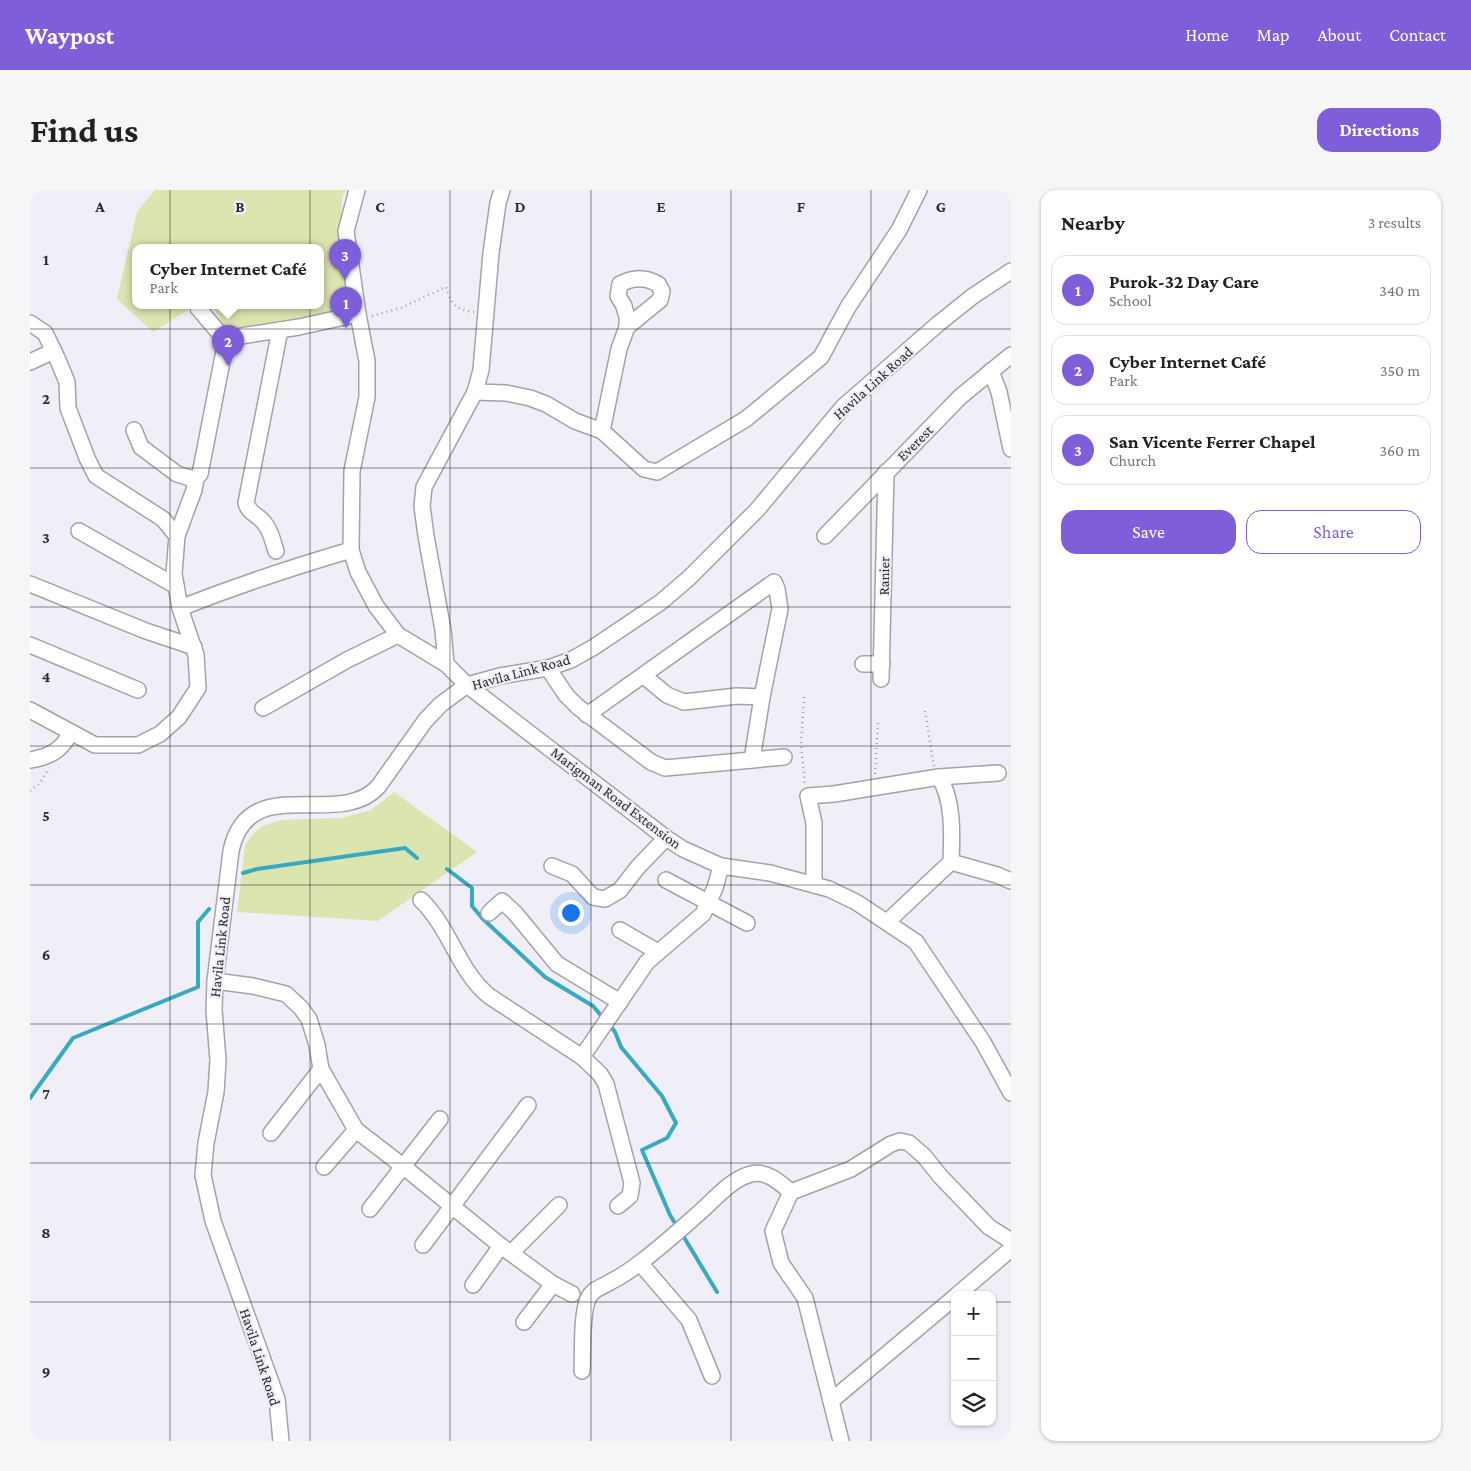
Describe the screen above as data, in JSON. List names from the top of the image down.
{
  "streets": {
    "street": [
      "Havila Link Road",
      "Everest",
      "Ranier",
      "Marigman Road Extension"
    ]
  },
  "crossings": [
    ["Havila Link Road", "Marigman Road Extension"],
    ["Everest", "Ranier"]
  ],
  "page": {
    "header": "Waypost",
    "nav": [
      "Home",
      "Map",
      "About",
      "Contact"
    ],
    "buttons": [
      "Directions",
      ["Save", "Share"]
    ],
    "title": "Find us",
    "heading": ["Nearby", "3 results"],
    "pins": ["3", "1", "2"],
    "popup": ["Cyber Internet Café", "Park"],
    "list": [
      {
        "mark": "1",
        "name": "Purok-32 Day Care",
        "note": "School",
        "value": "340 m"
      },
      {
        "mark": "2",
        "name": "Cyber Internet Café",
        "note": "Park",
        "value": "350 m"
      },
      {
        "mark": "3",
        "name": "San Vicente Ferrer Chapel",
        "note": "Church",
        "value": "360 m"
      }
    ],
    "map_buttons": ["+", "−"]
  },
  "grid": {
    "columns": [
      "A",
      "B",
      "C",
      "D",
      "E",
      "F",
      "G"
    ],
    "rows": [
      "1",
      "2",
      "3",
      "4",
      "5",
      "6",
      "7",
      "8",
      "9"
    ]
  }
}
